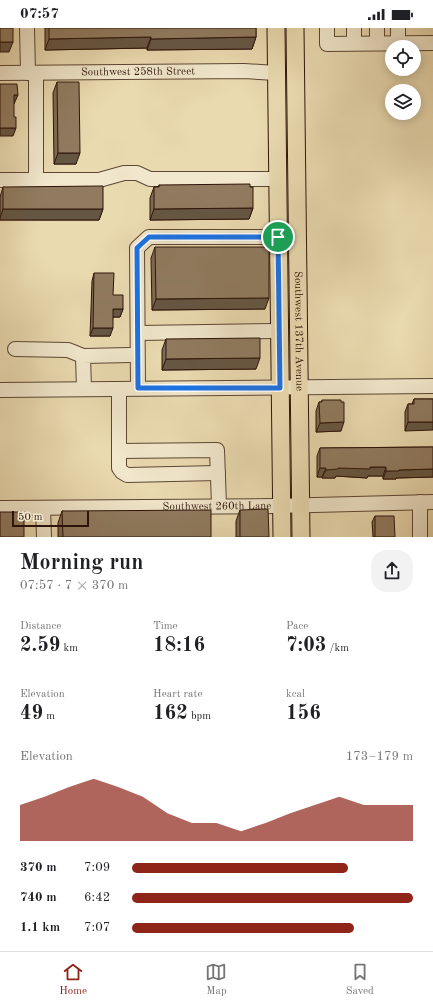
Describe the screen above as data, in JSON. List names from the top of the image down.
{
  "streets": {
    "main road": ["Southwest 137th Avenue"],
    "street": ["Southwest 258th Street", "Southwest 260th Lane"]
  },
  "crossings": [
    ["Southwest 258th Street", "Southwest 137th Avenue"],
    ["Southwest 137th Avenue", "Southwest 260th Lane"]
  ],
  "scale_bar": "50 m",
  "page": {
    "status": "07:57",
    "scale": "50 m",
    "heading": ["Morning run", "07:57 · 7 × 370 m"],
    "stats": [
      ["Distance", "2.59 km"],
      ["Time", "18:16"],
      ["Pace", "7:03 /km"],
      ["Elevation", "49 m"],
      ["Heart rate", "162 bpm"],
      ["kcal", "156"]
    ],
    "chart": ["Elevation", "173–179 m"],
    "list": [
      {
        "name": "370 m",
        "note": "7:09"
      },
      {
        "name": "740 m",
        "note": "6:42"
      },
      {
        "name": "1.1 km",
        "note": "7:07"
      }
    ],
    "tabs": ["Home", "Map", "Saved"]
  }
}
